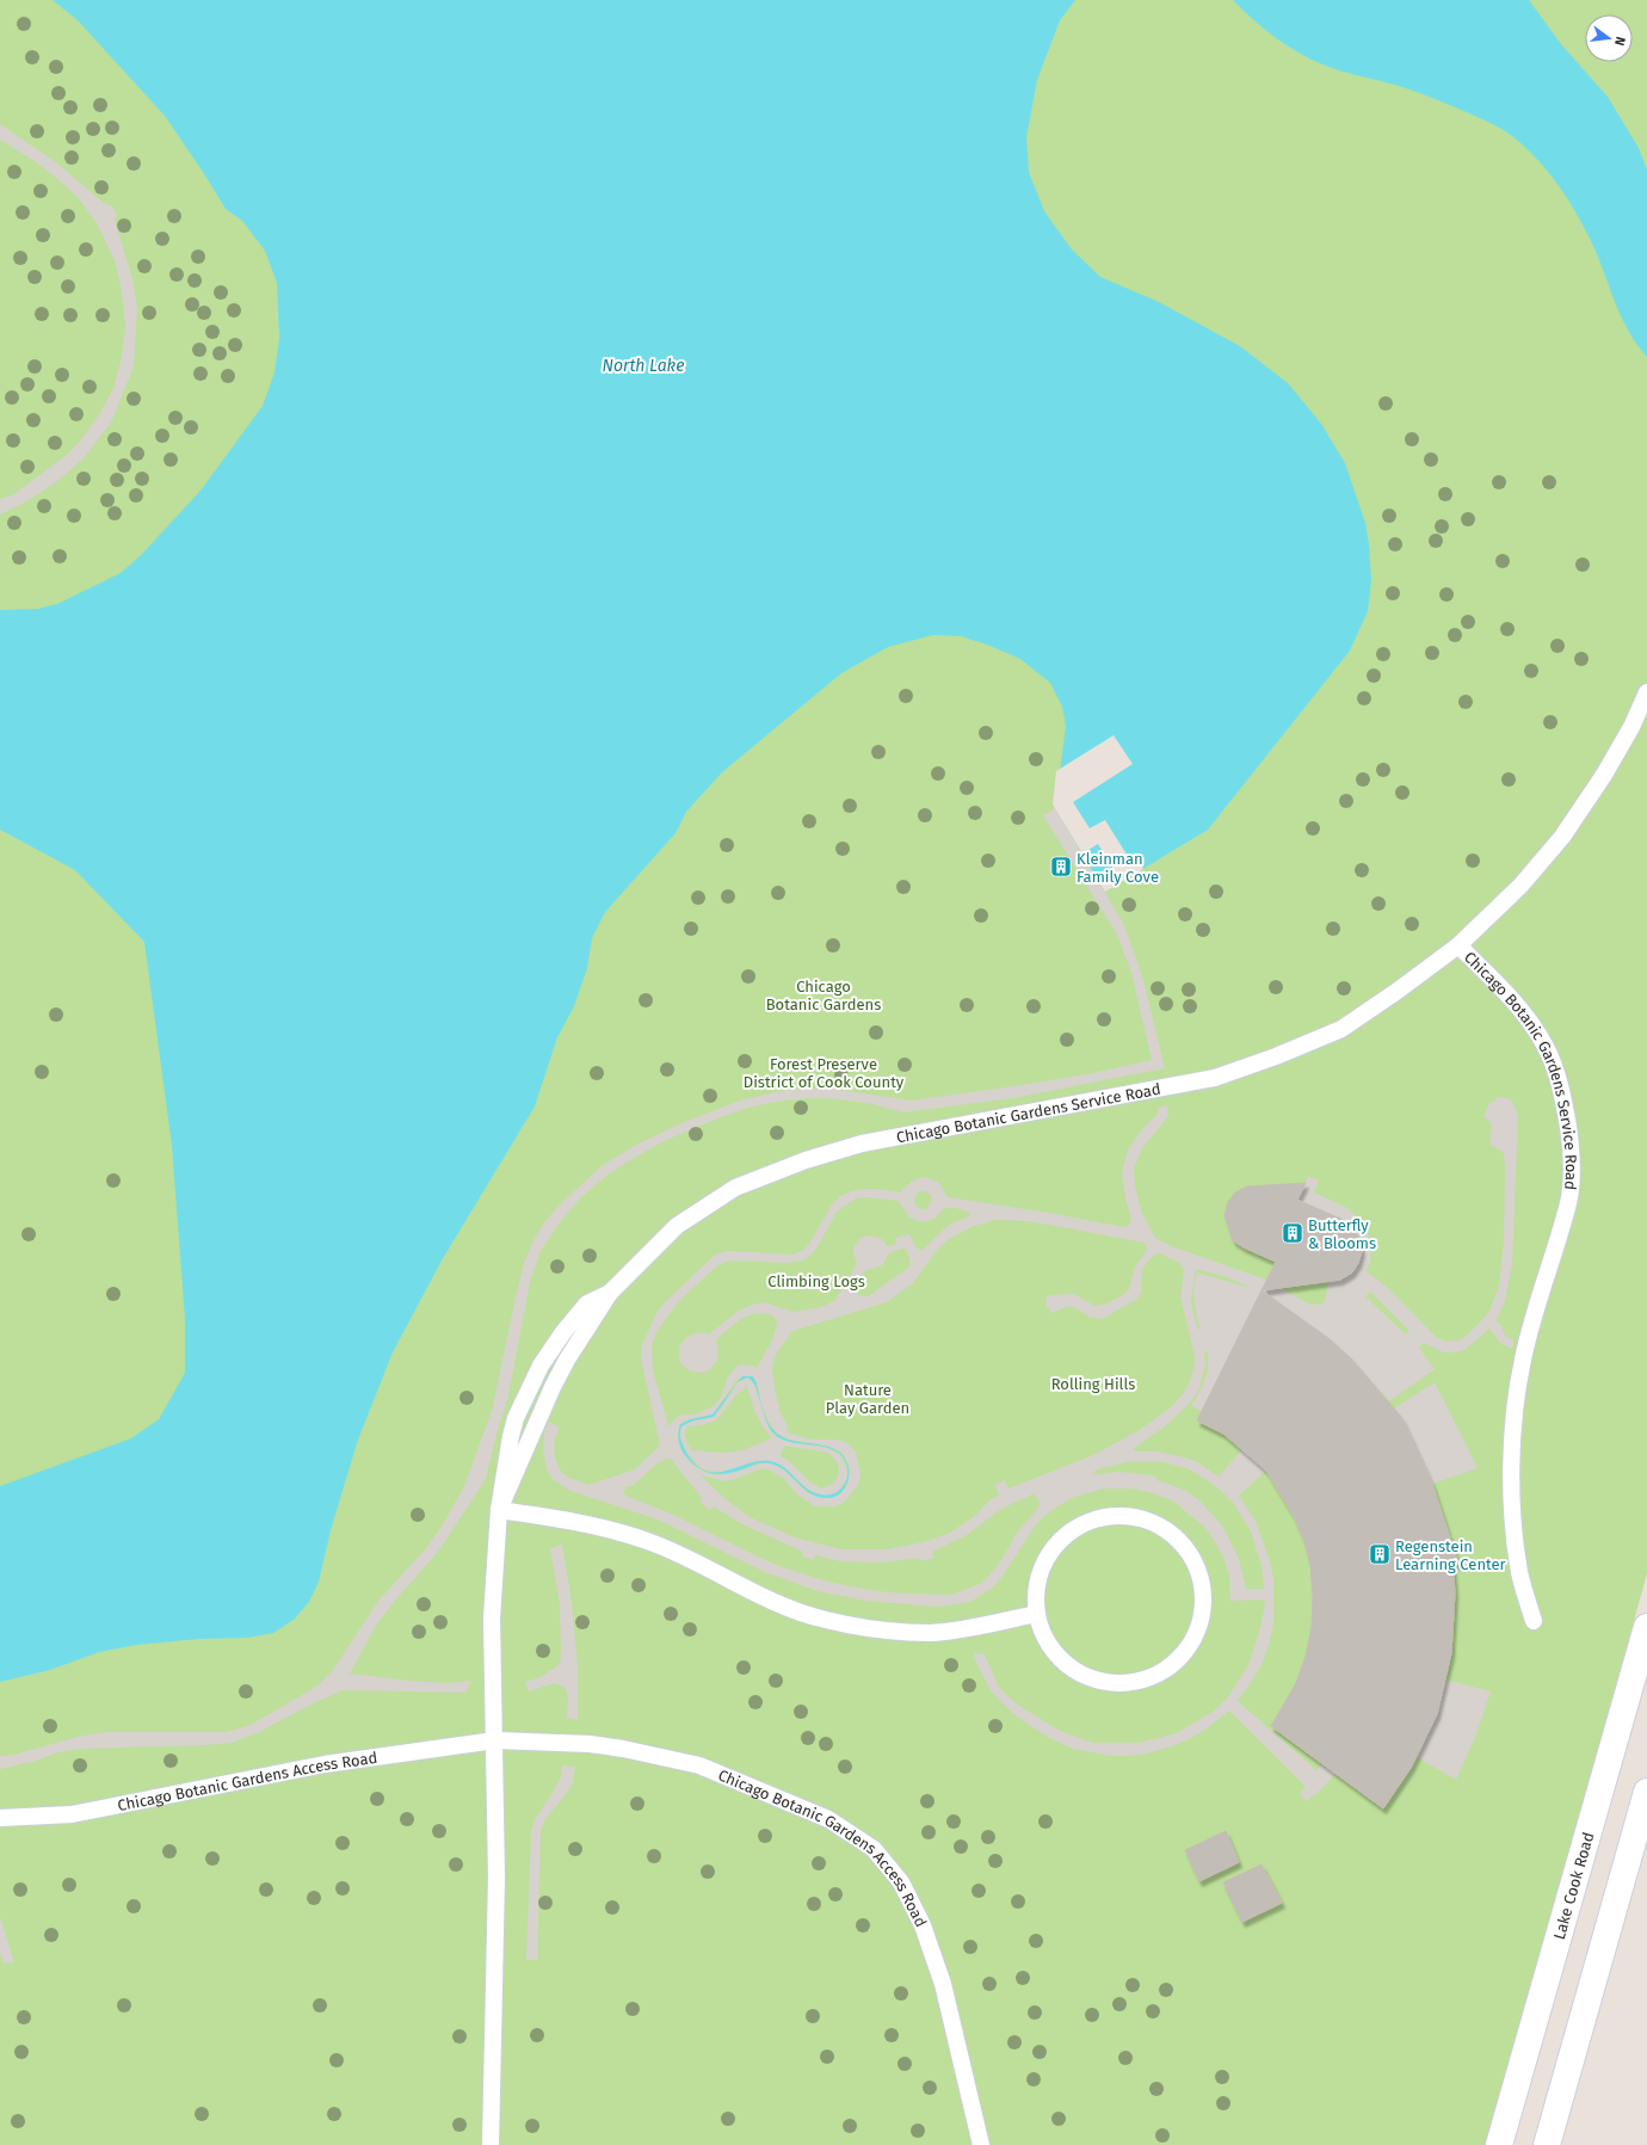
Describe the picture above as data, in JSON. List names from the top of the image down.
{
  "streets": {
    "main road": ["Lake Cook Road"],
    "lane": ["Chicago Botanic Gardens Service Road", "Chicago Botanic Gardens Access Road"]
  },
  "water": ["North Lake"],
  "parks": [
    "Chicago Botanic Gardens",
    "Forest Preserve District of Cook County",
    "Climbing Logs",
    "Rolling Hills",
    "Nature Play Garden"
  ],
  "places": {
    "building": ["Kleinman Family Cove", "Butterfly & Blooms", "Regenstein Learning Center"]
  },
  "north": "right"
}
